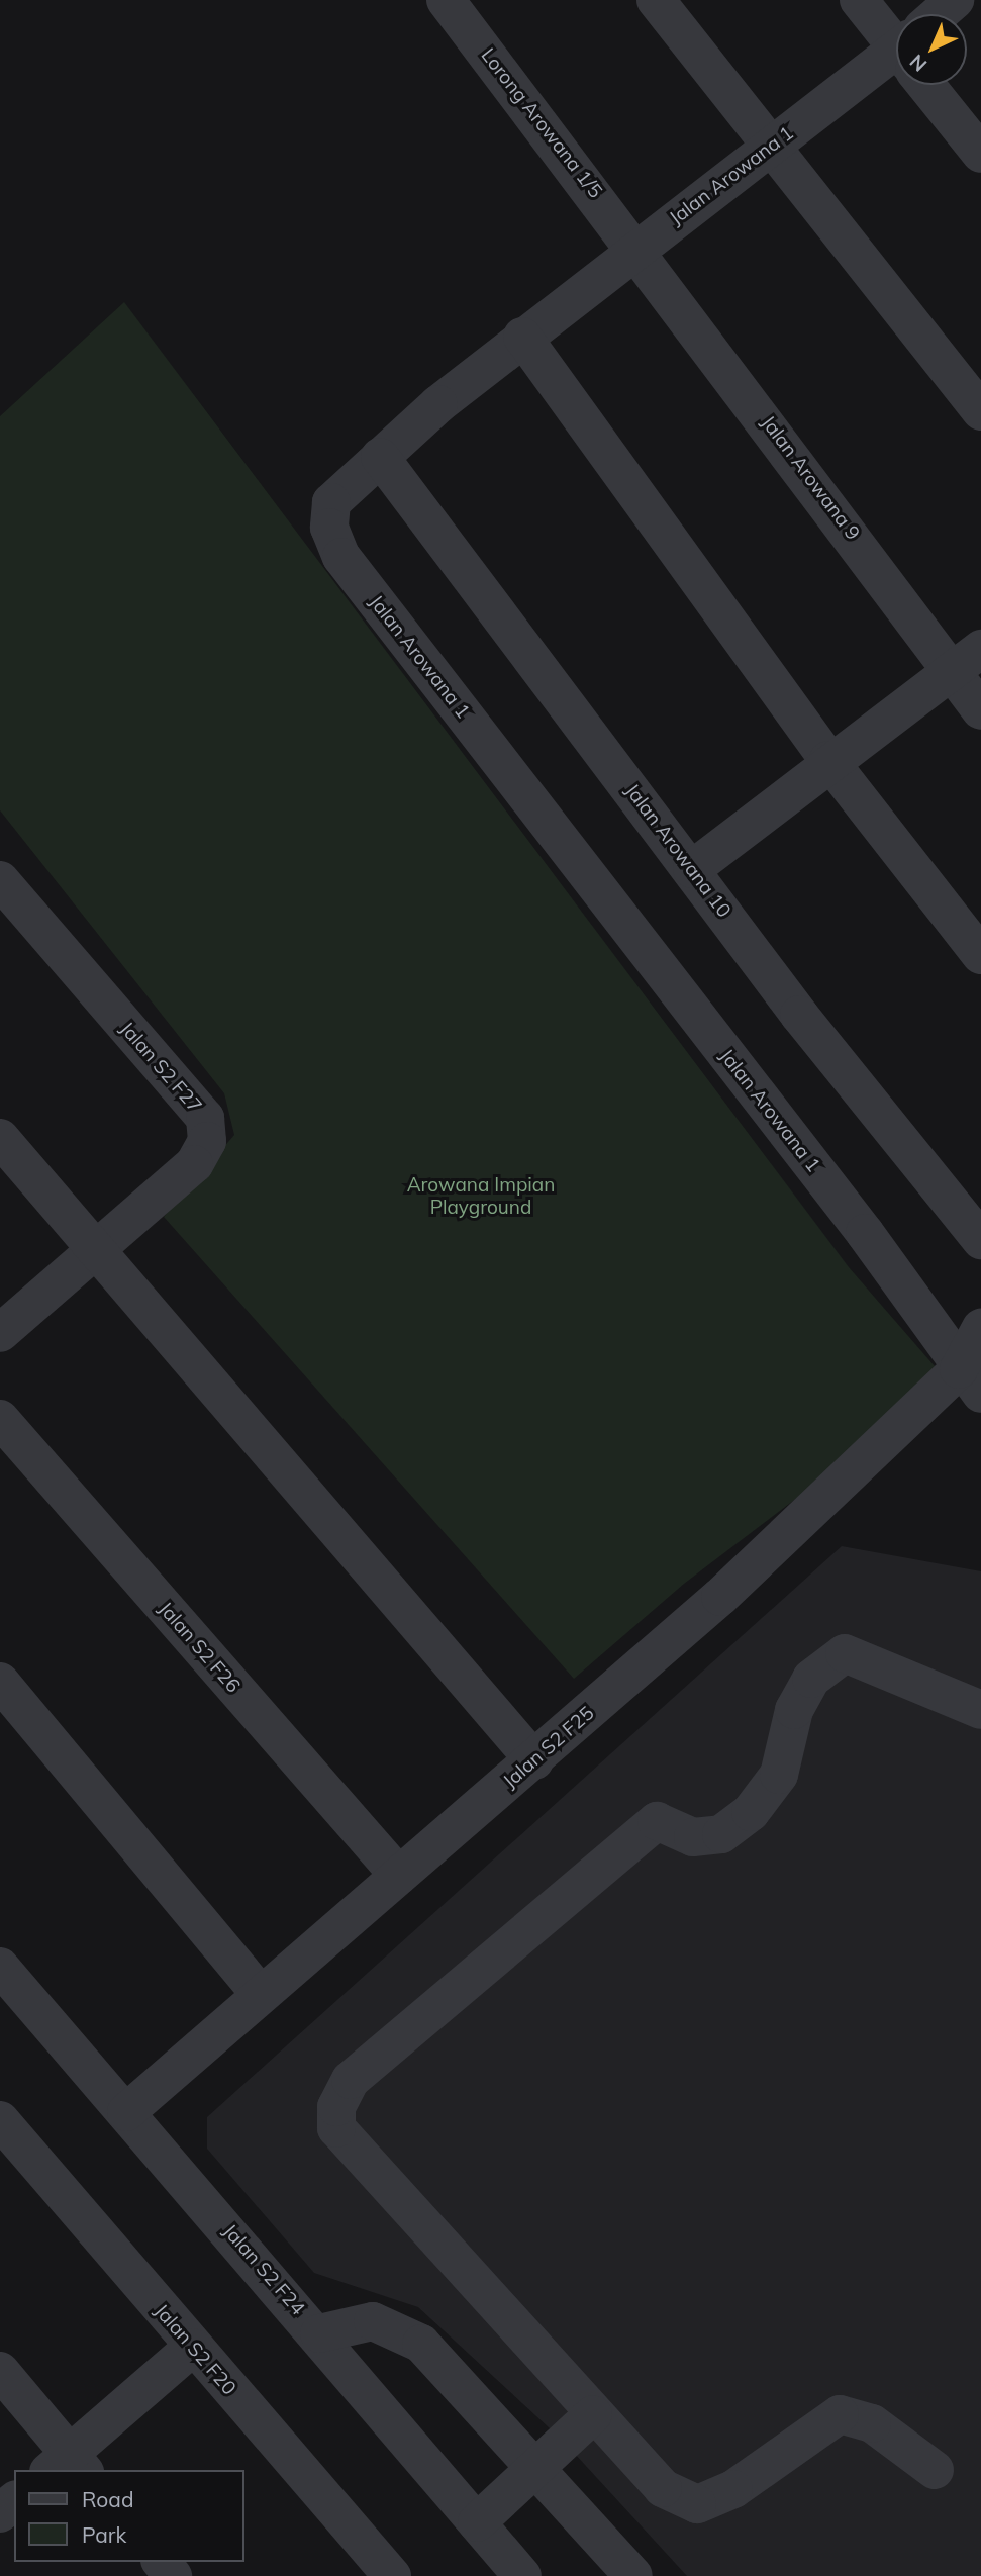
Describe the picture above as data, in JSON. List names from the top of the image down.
{
  "streets": {
    "street": [
      "Lorong Arowana 1/5",
      "Jalan Arowana 1",
      "Jalan Arowana 9",
      "Jalan Arowana 10",
      "Jalan S2 F27",
      "Jalan S2 F26",
      "Jalan S2 F25",
      "Jalan S2 F24",
      "Jalan S2 F20"
    ]
  },
  "crossings": [
    ["Lorong Arowana 1/5", "Jalan Arowana 1"],
    ["Lorong Arowana 1/5", "Jalan Arowana 9"],
    ["Jalan Arowana 1", "Jalan Arowana 9"],
    ["Jalan Arowana 1", "Jalan Arowana 10"],
    ["Jalan Arowana 1", "Jalan S2 F25"],
    ["Jalan S2 F26", "Jalan S2 F25"],
    ["Jalan S2 F25", "Jalan S2 F24"]
  ],
  "parks": ["Arowana Impian Playground"],
  "legend": ["Road", "Park"],
  "north": "bottom left"
}
